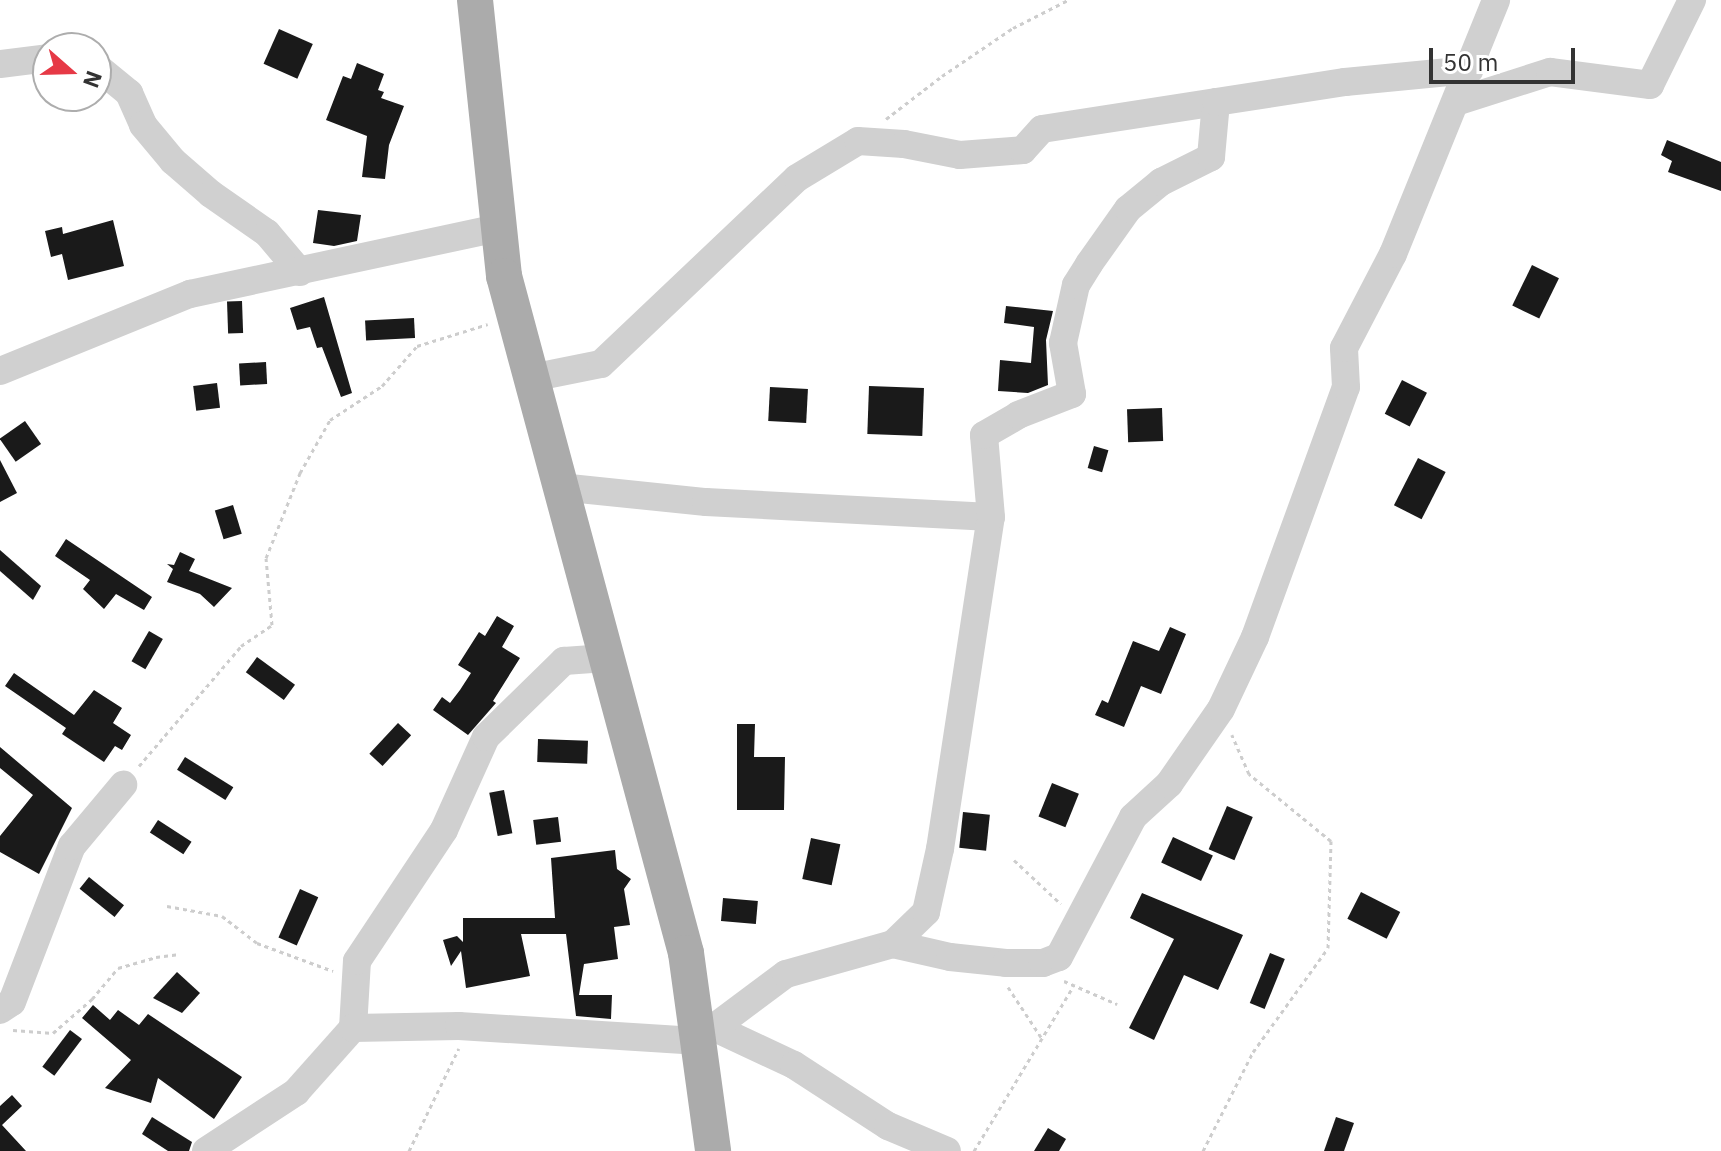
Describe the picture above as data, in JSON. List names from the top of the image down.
{
  "scale_bar": "50 m",
  "north": "right"
}
